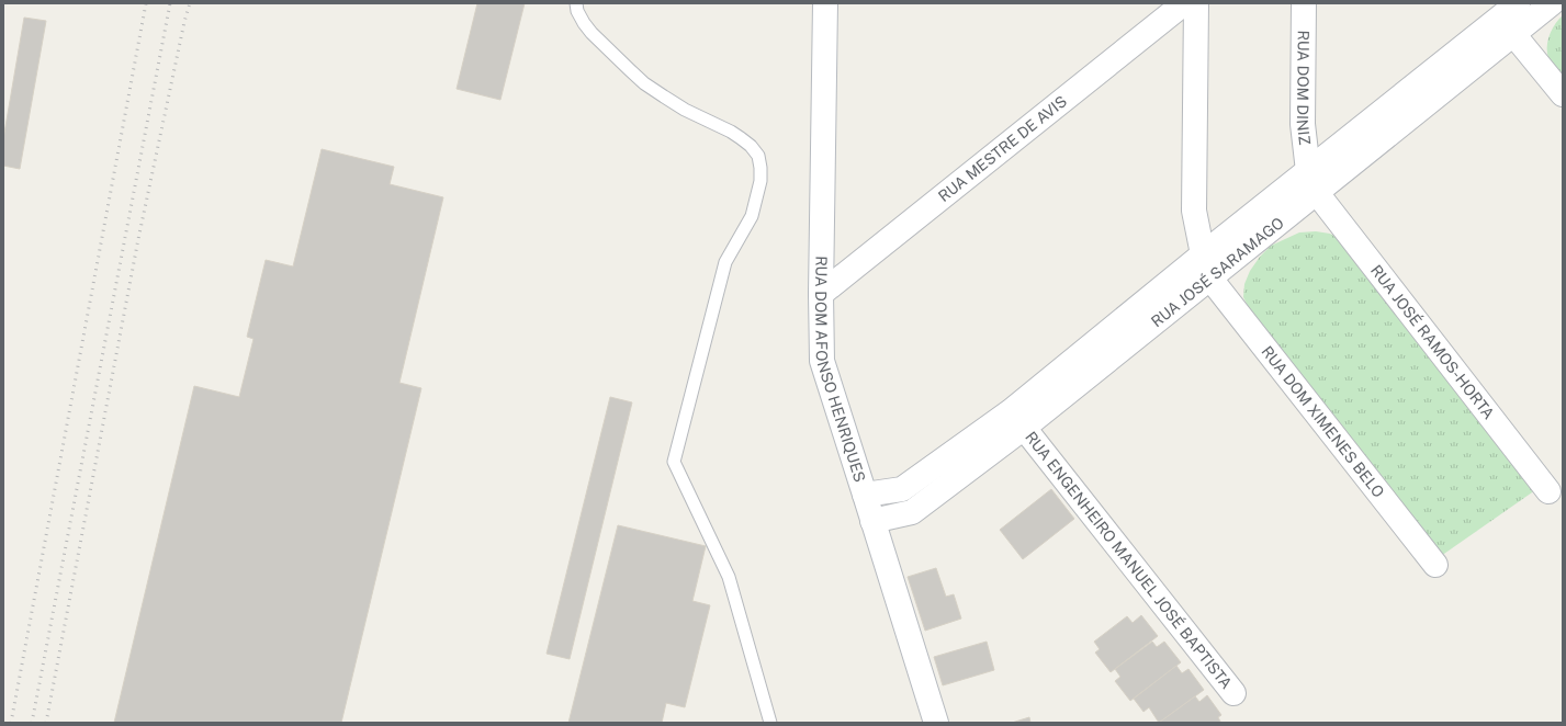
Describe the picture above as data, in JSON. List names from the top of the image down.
{
  "streets": {
    "street": [
      "RUA DOM DINIZ",
      "RUA MESTRE DE AVIS",
      "RUA JOSÉ SARAMAGO",
      "RUA JOSÉ RAMOS-HORTA",
      "RUA DOM AFONSO HENRIQUES",
      "RUA DOM XIMENES BELO",
      "RUA ENGENHEIRO MANUEL JOSÉ BAPTISTA"
    ]
  },
  "crossings": [
    ["RUA DOM DINIZ", "RUA JOSÉ SARAMAGO"],
    ["RUA DOM DINIZ", "RUA JOSÉ RAMOS-HORTA"],
    ["RUA MESTRE DE AVIS", "RUA DOM AFONSO HENRIQUES"],
    ["RUA JOSÉ SARAMAGO", "RUA JOSÉ RAMOS-HORTA"],
    ["RUA JOSÉ SARAMAGO", "RUA DOM AFONSO HENRIQUES"],
    ["RUA JOSÉ SARAMAGO", "RUA DOM XIMENES BELO"],
    ["RUA JOSÉ SARAMAGO", "RUA ENGENHEIRO MANUEL JOSÉ BAPTISTA"]
  ]
}
